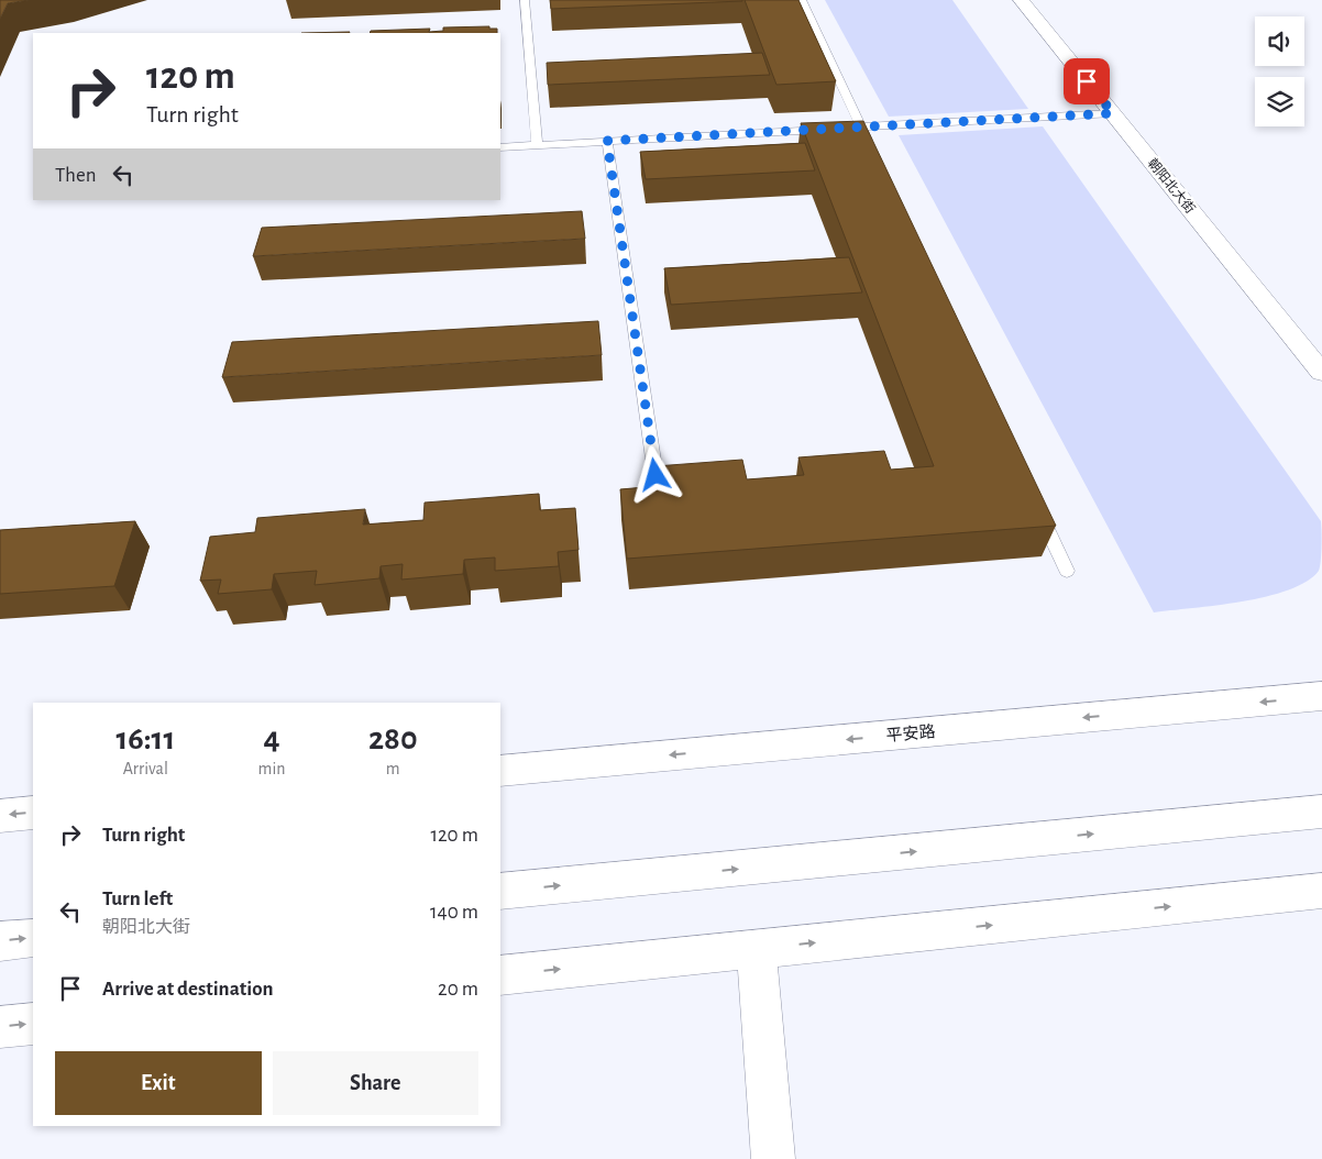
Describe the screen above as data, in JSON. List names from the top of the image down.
{
  "streets": {
    "main road": ["朝阳北大街", "平安路"]
  },
  "page": {
    "turn": ["120 m", "Turn right"],
    "then": "Then",
    "eta": [
      "16:11",
      "Arrival",
      "4",
      "min",
      "280",
      "m"
    ],
    "list": [
      {
        "name": "Turn right",
        "value": "120 m"
      },
      {
        "name": "Turn left",
        "note": "朝阳北大街",
        "value": "140 m"
      },
      {
        "name": "Arrive at destination",
        "value": "20 m"
      }
    ],
    "buttons": ["Exit", "Share"]
  }
}
